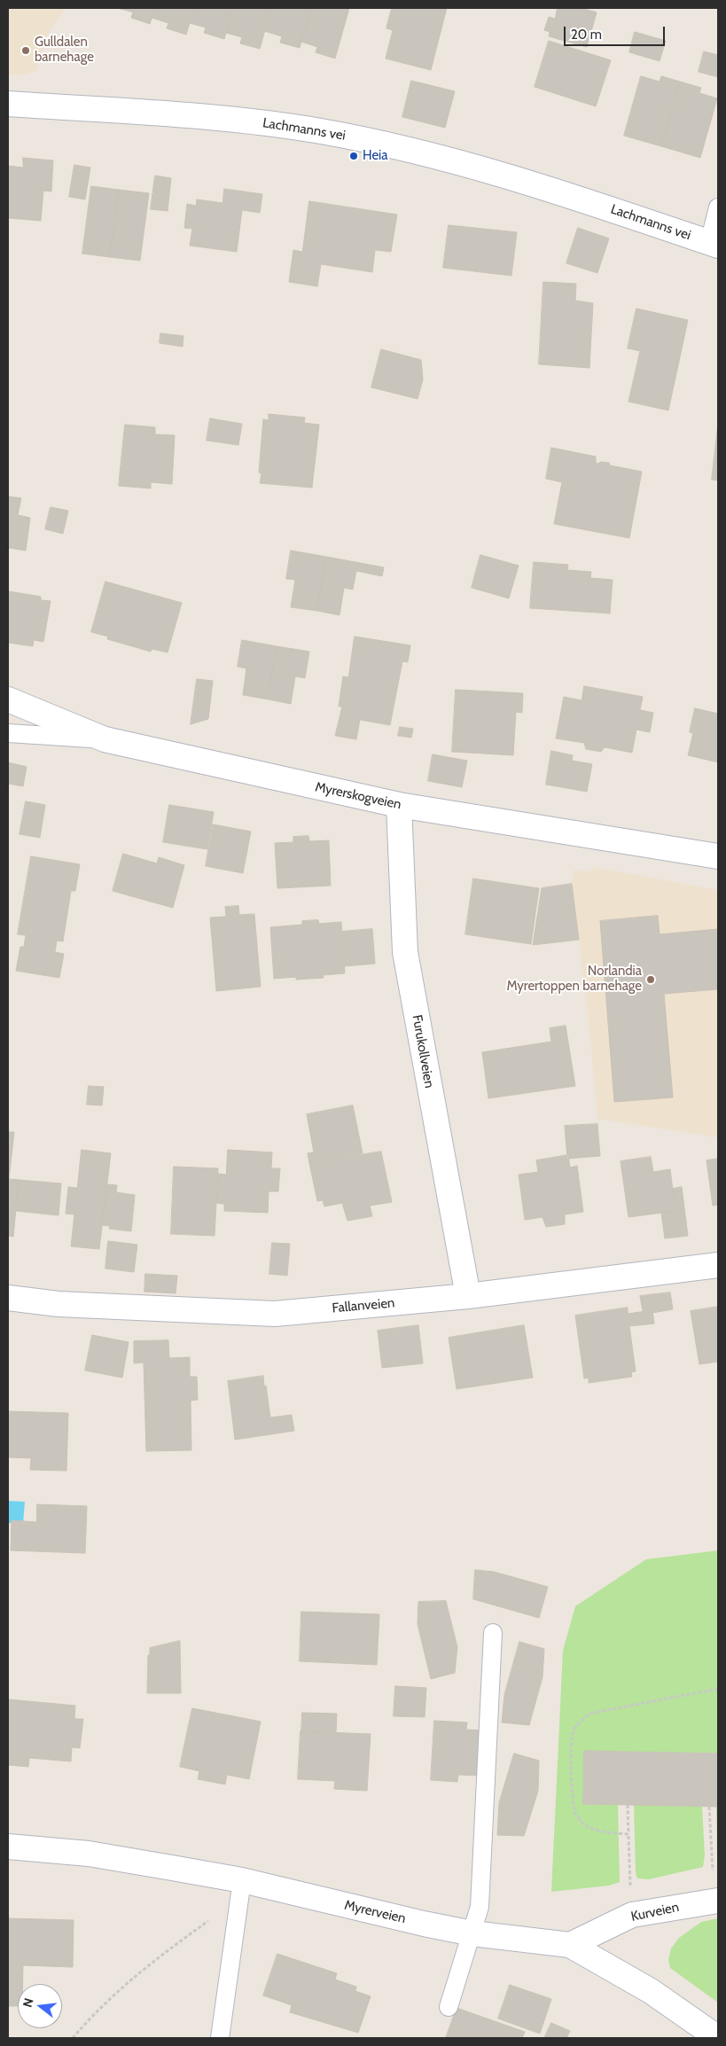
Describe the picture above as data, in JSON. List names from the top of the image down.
{
  "streets": {
    "street": [
      "Lachmanns vei",
      "Myrerskogveien",
      "Furukollveien",
      "Fallanveien",
      "Myrerveien",
      "Kurveien"
    ]
  },
  "crossings": [
    ["Myrerskogveien", "Furukollveien"],
    ["Furukollveien", "Fallanveien"],
    ["Myrerveien", "Kurveien"]
  ],
  "places": ["Gulldalen barnehage", "Heia", "Norlandia Myrertoppen barnehage"],
  "scale_bar": "20 m",
  "north": "left"
}
